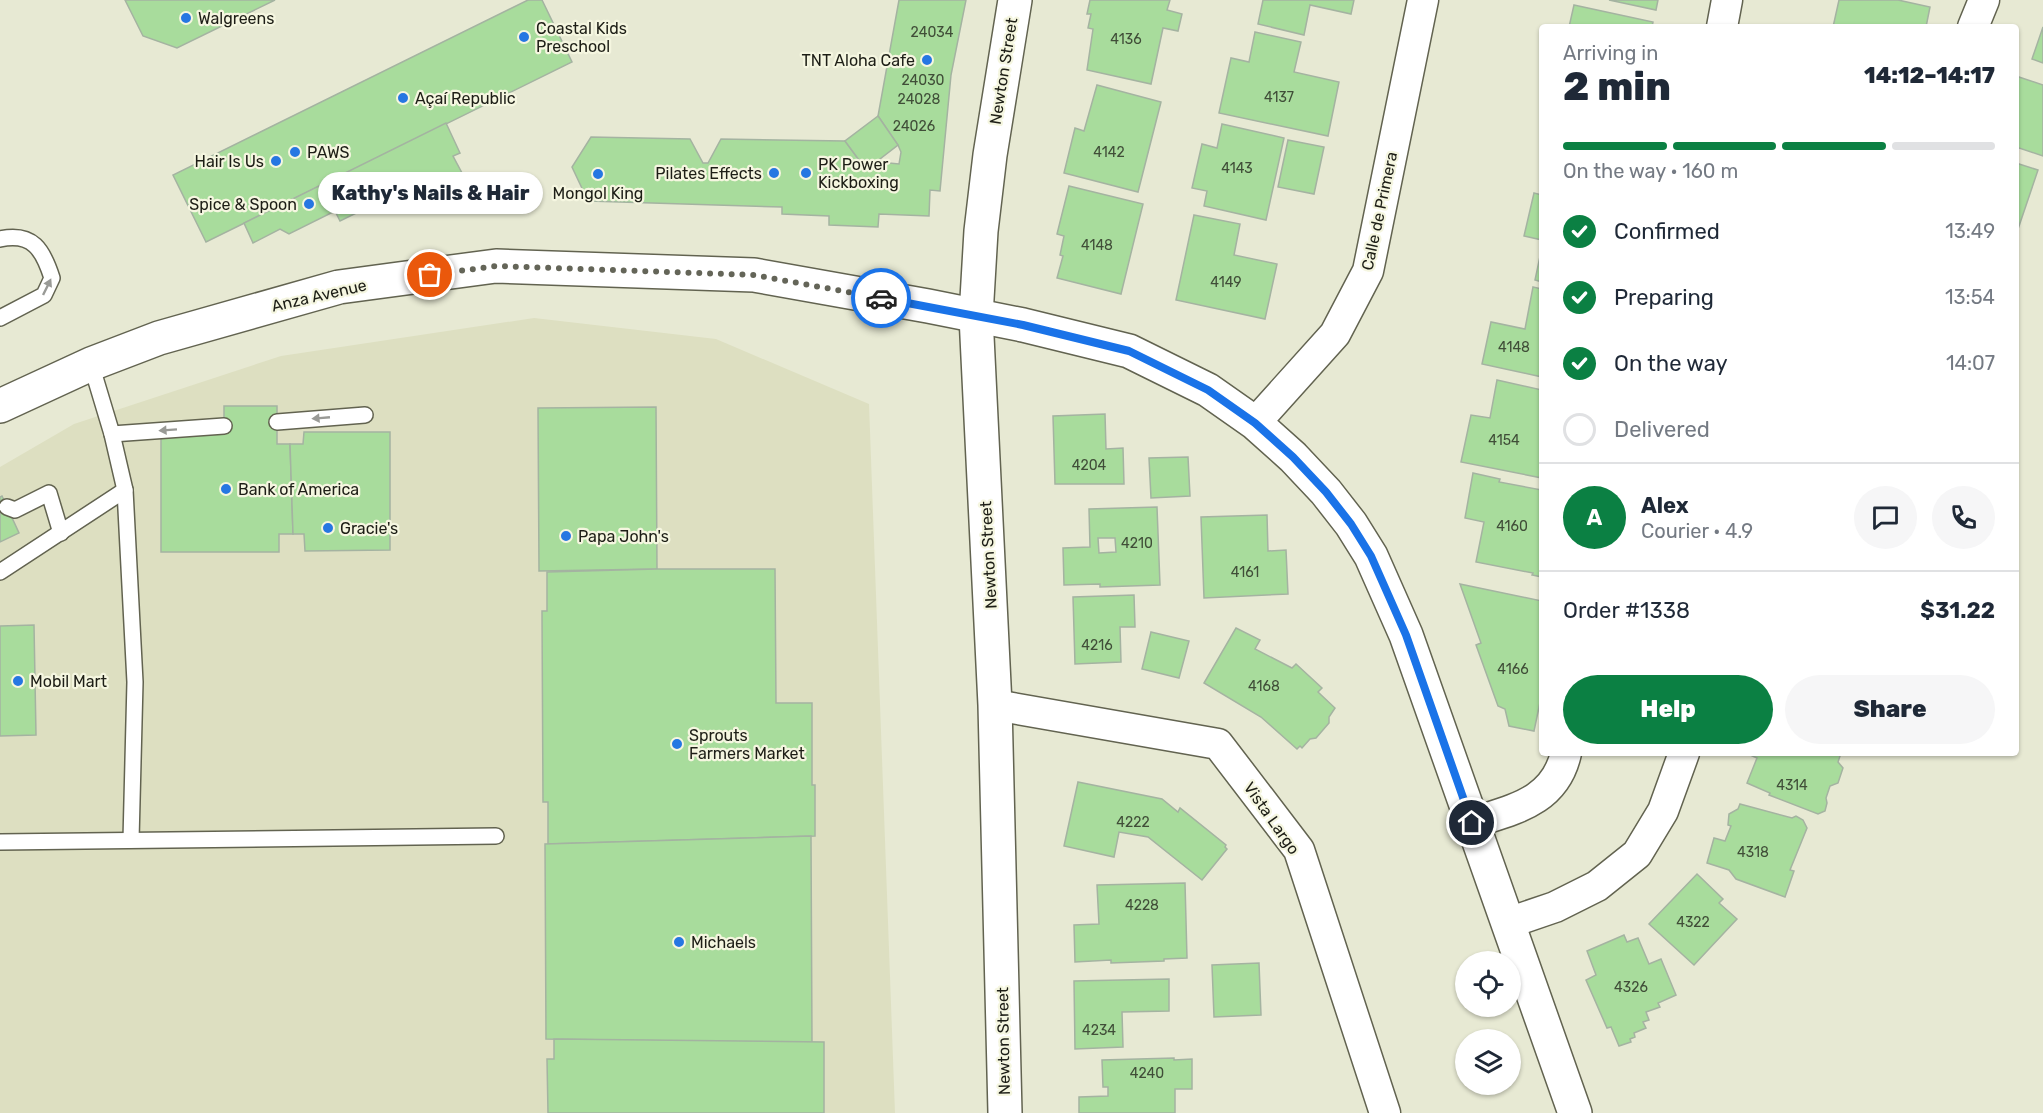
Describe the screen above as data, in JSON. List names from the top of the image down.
{
  "streets": {
    "street": [
      "Newton Street",
      "Calle de Primera",
      "Anza Avenue",
      "Vista Largo"
    ]
  },
  "crossings": [
    ["Newton Street", "Anza Avenue"],
    ["Newton Street", "Vista Largo"],
    ["Calle de Primera", "Anza Avenue"]
  ],
  "places": [
    "Walgreens",
    "Coastal Kids Preschool",
    "TNT Aloha Cafe",
    "Açaí Republic",
    "PAWS",
    "Hair Is Us",
    "Pilates Effects",
    "PK Power Kickboxing",
    "Mongol King",
    "Spice & Spoon",
    "Kathy's Nails & Hair",
    "Bank of America",
    "Gracie's",
    "Papa John's",
    "Mobil Mart",
    "Sprouts Farmers Market",
    "Michaels"
  ],
  "house_numbers": [
    "24034",
    "4136",
    "24030",
    "4137",
    "24028",
    "24026",
    "4142",
    "4143",
    "4148",
    "4149",
    "4148",
    "4154",
    "4204",
    "4160",
    "4210",
    "4161",
    "4216",
    "4166",
    "4168",
    "4314",
    "4222",
    "4318",
    "4228",
    "4322",
    "4326",
    "4234",
    "4240"
  ],
  "page": {
    "heading": ["2 min", "Arriving in", "14:12–14:17"],
    "panel": [
      "Alex",
      "Courier · 4.9",
      "Order #1338",
      "$31.22"
    ],
    "bar": "On the way · 160 m",
    "bubble": "Kathy's Nails & Hair",
    "list": [
      ["Confirmed", "13:49"],
      ["Preparing", "13:54"],
      ["On the way", "14:07"],
      "Delivered"
    ],
    "round": "A",
    "buttons": ["Help", "Share"]
  }
}
